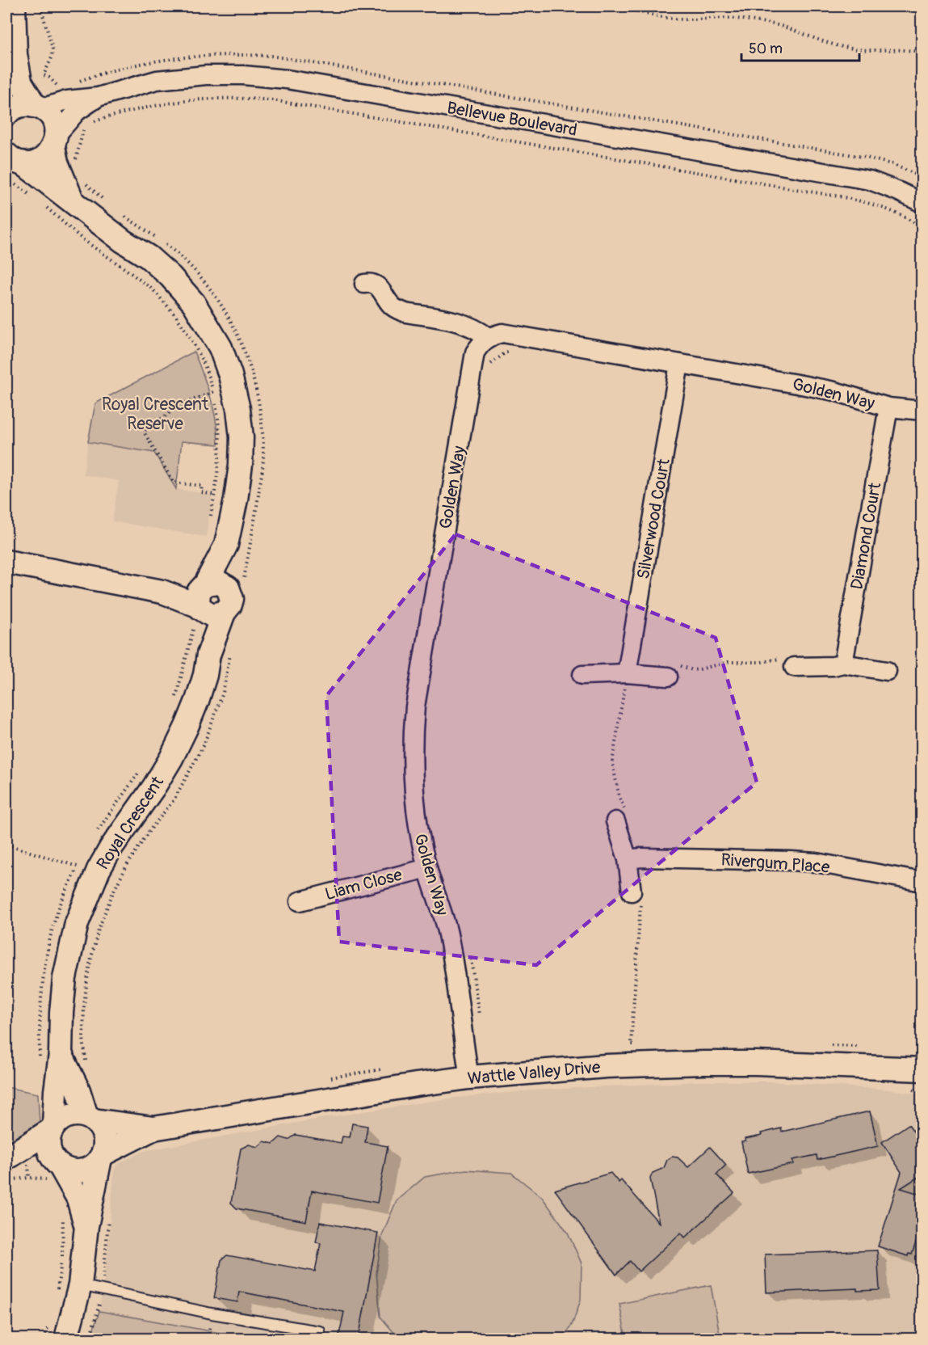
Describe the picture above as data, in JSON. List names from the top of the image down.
{
  "streets": {
    "street": [
      "Bellevue Boulevard",
      "Golden Way",
      "Silverwood Court",
      "Diamond Court",
      "Royal Crescent",
      "Rivergum Place",
      "Liam Close",
      "Wattle Valley Drive"
    ]
  },
  "crossings": [
    ["Golden Way", "Silverwood Court"],
    ["Golden Way", "Diamond Court"],
    ["Golden Way", "Liam Close"],
    ["Golden Way", "Wattle Valley Drive"],
    ["Royal Crescent", "Wattle Valley Drive"]
  ],
  "parks": ["Royal Crescent Reserve"],
  "scale_bar": "50 m"
}
